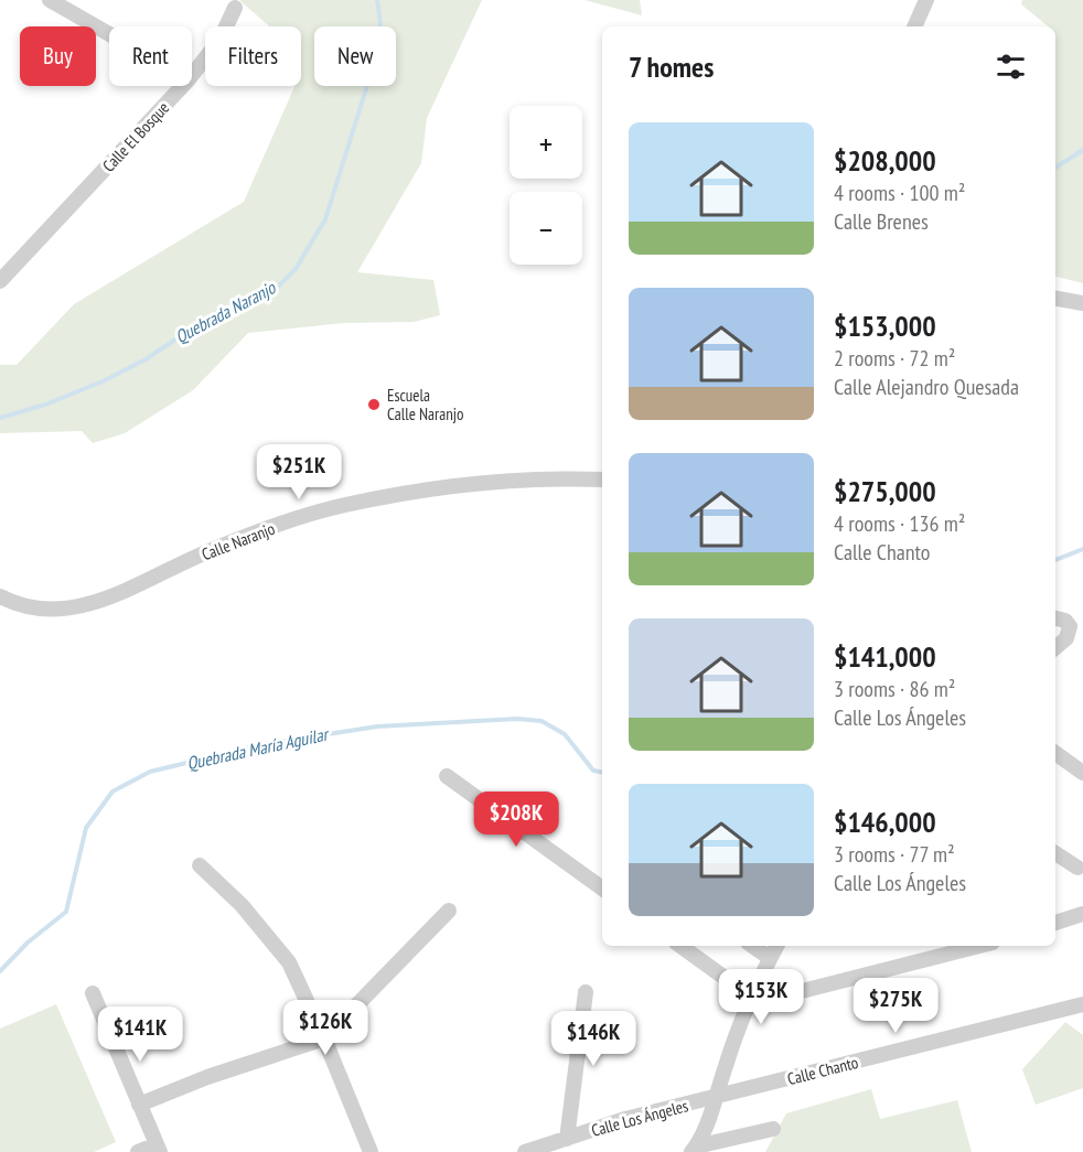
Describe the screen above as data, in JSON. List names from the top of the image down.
{
  "streets": {
    "street": [
      "Calle El Bosque",
      "Calle Naranjo",
      "Calle Chanto",
      "Calle Los Ángeles"
    ]
  },
  "crossings": [
    ["Calle Chanto", "Calle Los Ángeles"]
  ],
  "water": ["Quebrada Naranjo", "Quebrada María Aguilar"],
  "places": ["Escuela Calle Naranjo"],
  "page": {
    "chip": [
      "Buy",
      "Rent",
      "Filters",
      "New"
    ],
    "heading": "7 homes",
    "map_buttons": ["+", "−"],
    "list": [
      {
        "name": "$208,000",
        "note": "4 rooms · 100 m² · Calle Brenes"
      },
      {
        "name": "$153,000",
        "note": "2 rooms · 72 m² · Calle Alejandro Quesada"
      },
      {
        "name": "$275,000",
        "note": "4 rooms · 136 m² · Calle Chanto"
      },
      {
        "name": "$141,000",
        "note": "3 rooms · 86 m² · Calle Los Ángeles"
      },
      {
        "name": "$146,000",
        "note": "3 rooms · 77 m² · Calle Los Ángeles"
      }
    ],
    "price": [
      "$251K",
      "$208K",
      "$153K",
      "$275K",
      "$126K",
      "$141K",
      "$146K"
    ]
  }
}
